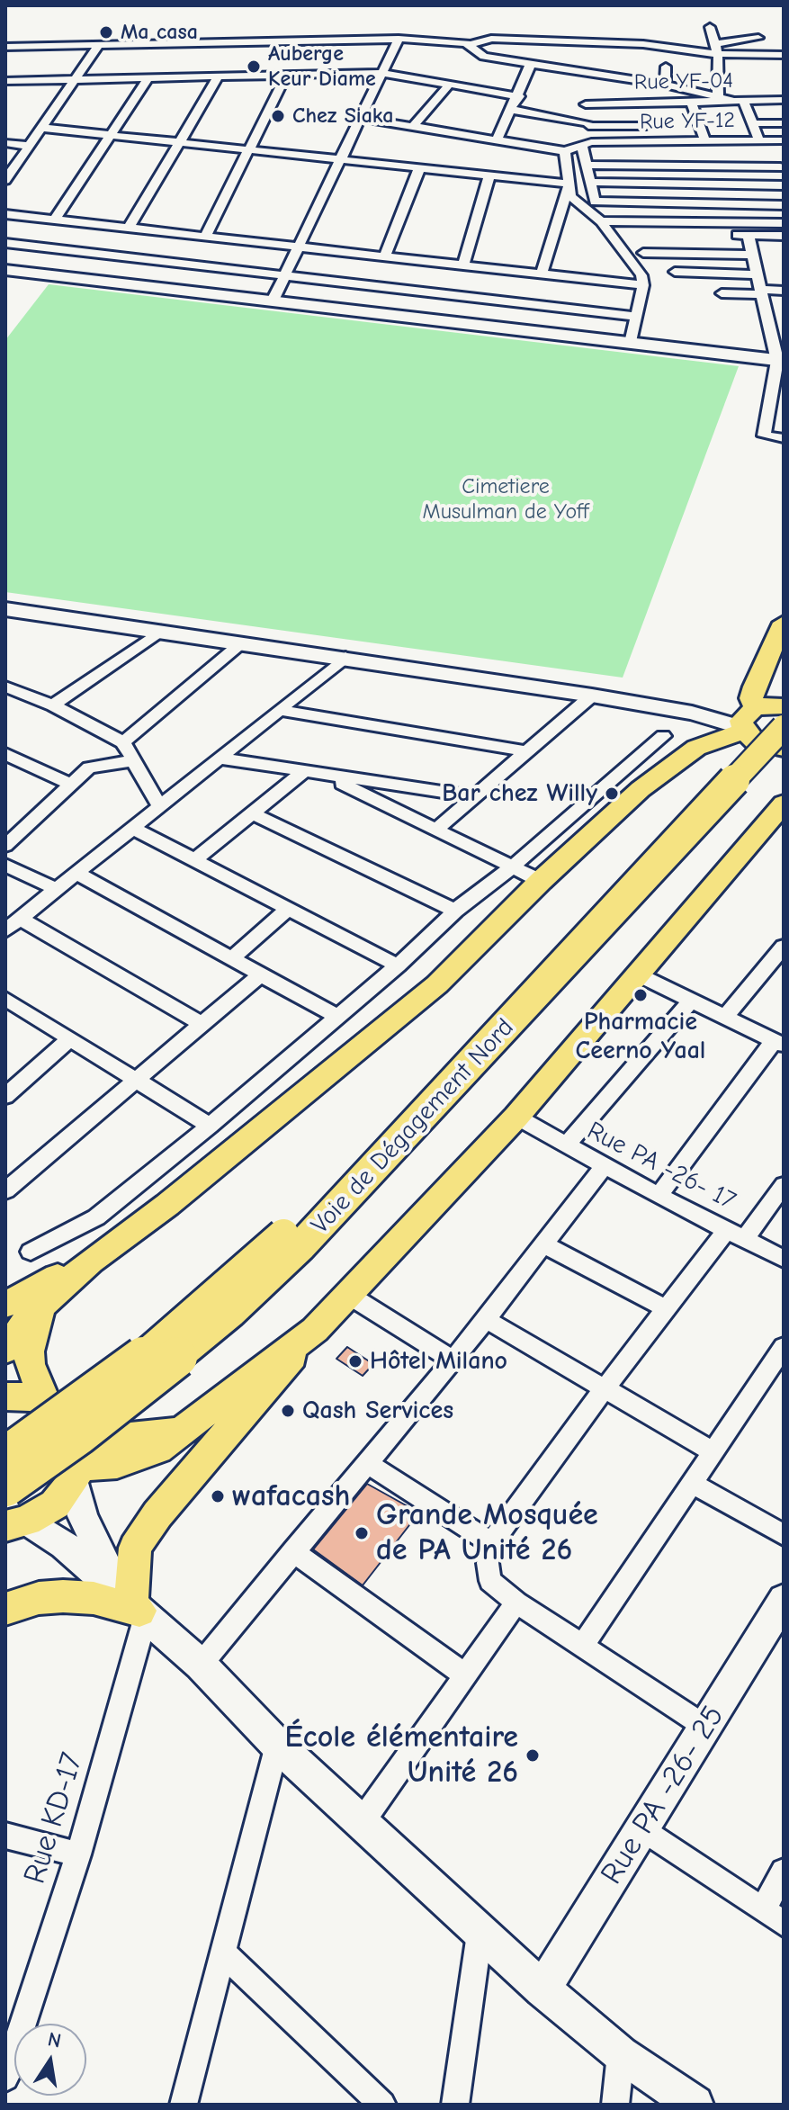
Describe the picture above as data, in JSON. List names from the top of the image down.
{
  "streets": {
    "highway": ["Voie de Dégagement Nord"],
    "street": [
      "Rue YF-04",
      "Rue YF-12",
      "Rue PA -26- 17",
      "Rue PA -26- 25",
      "Rue KD-17"
    ]
  },
  "parks": ["Cimetiere Musulman de Yoff"],
  "places": [
    "Ma casa",
    "Auberge Keur Diame",
    "Chez Siaka",
    "Bar chez Willy",
    "Pharmacie Ceerno Yaal",
    "Hôtel Milano",
    "Qash Services",
    "wafacash",
    "Grande Mosquée de PA Unité 26",
    "École élémentaire Unité 26"
  ],
  "north": "top"
}
